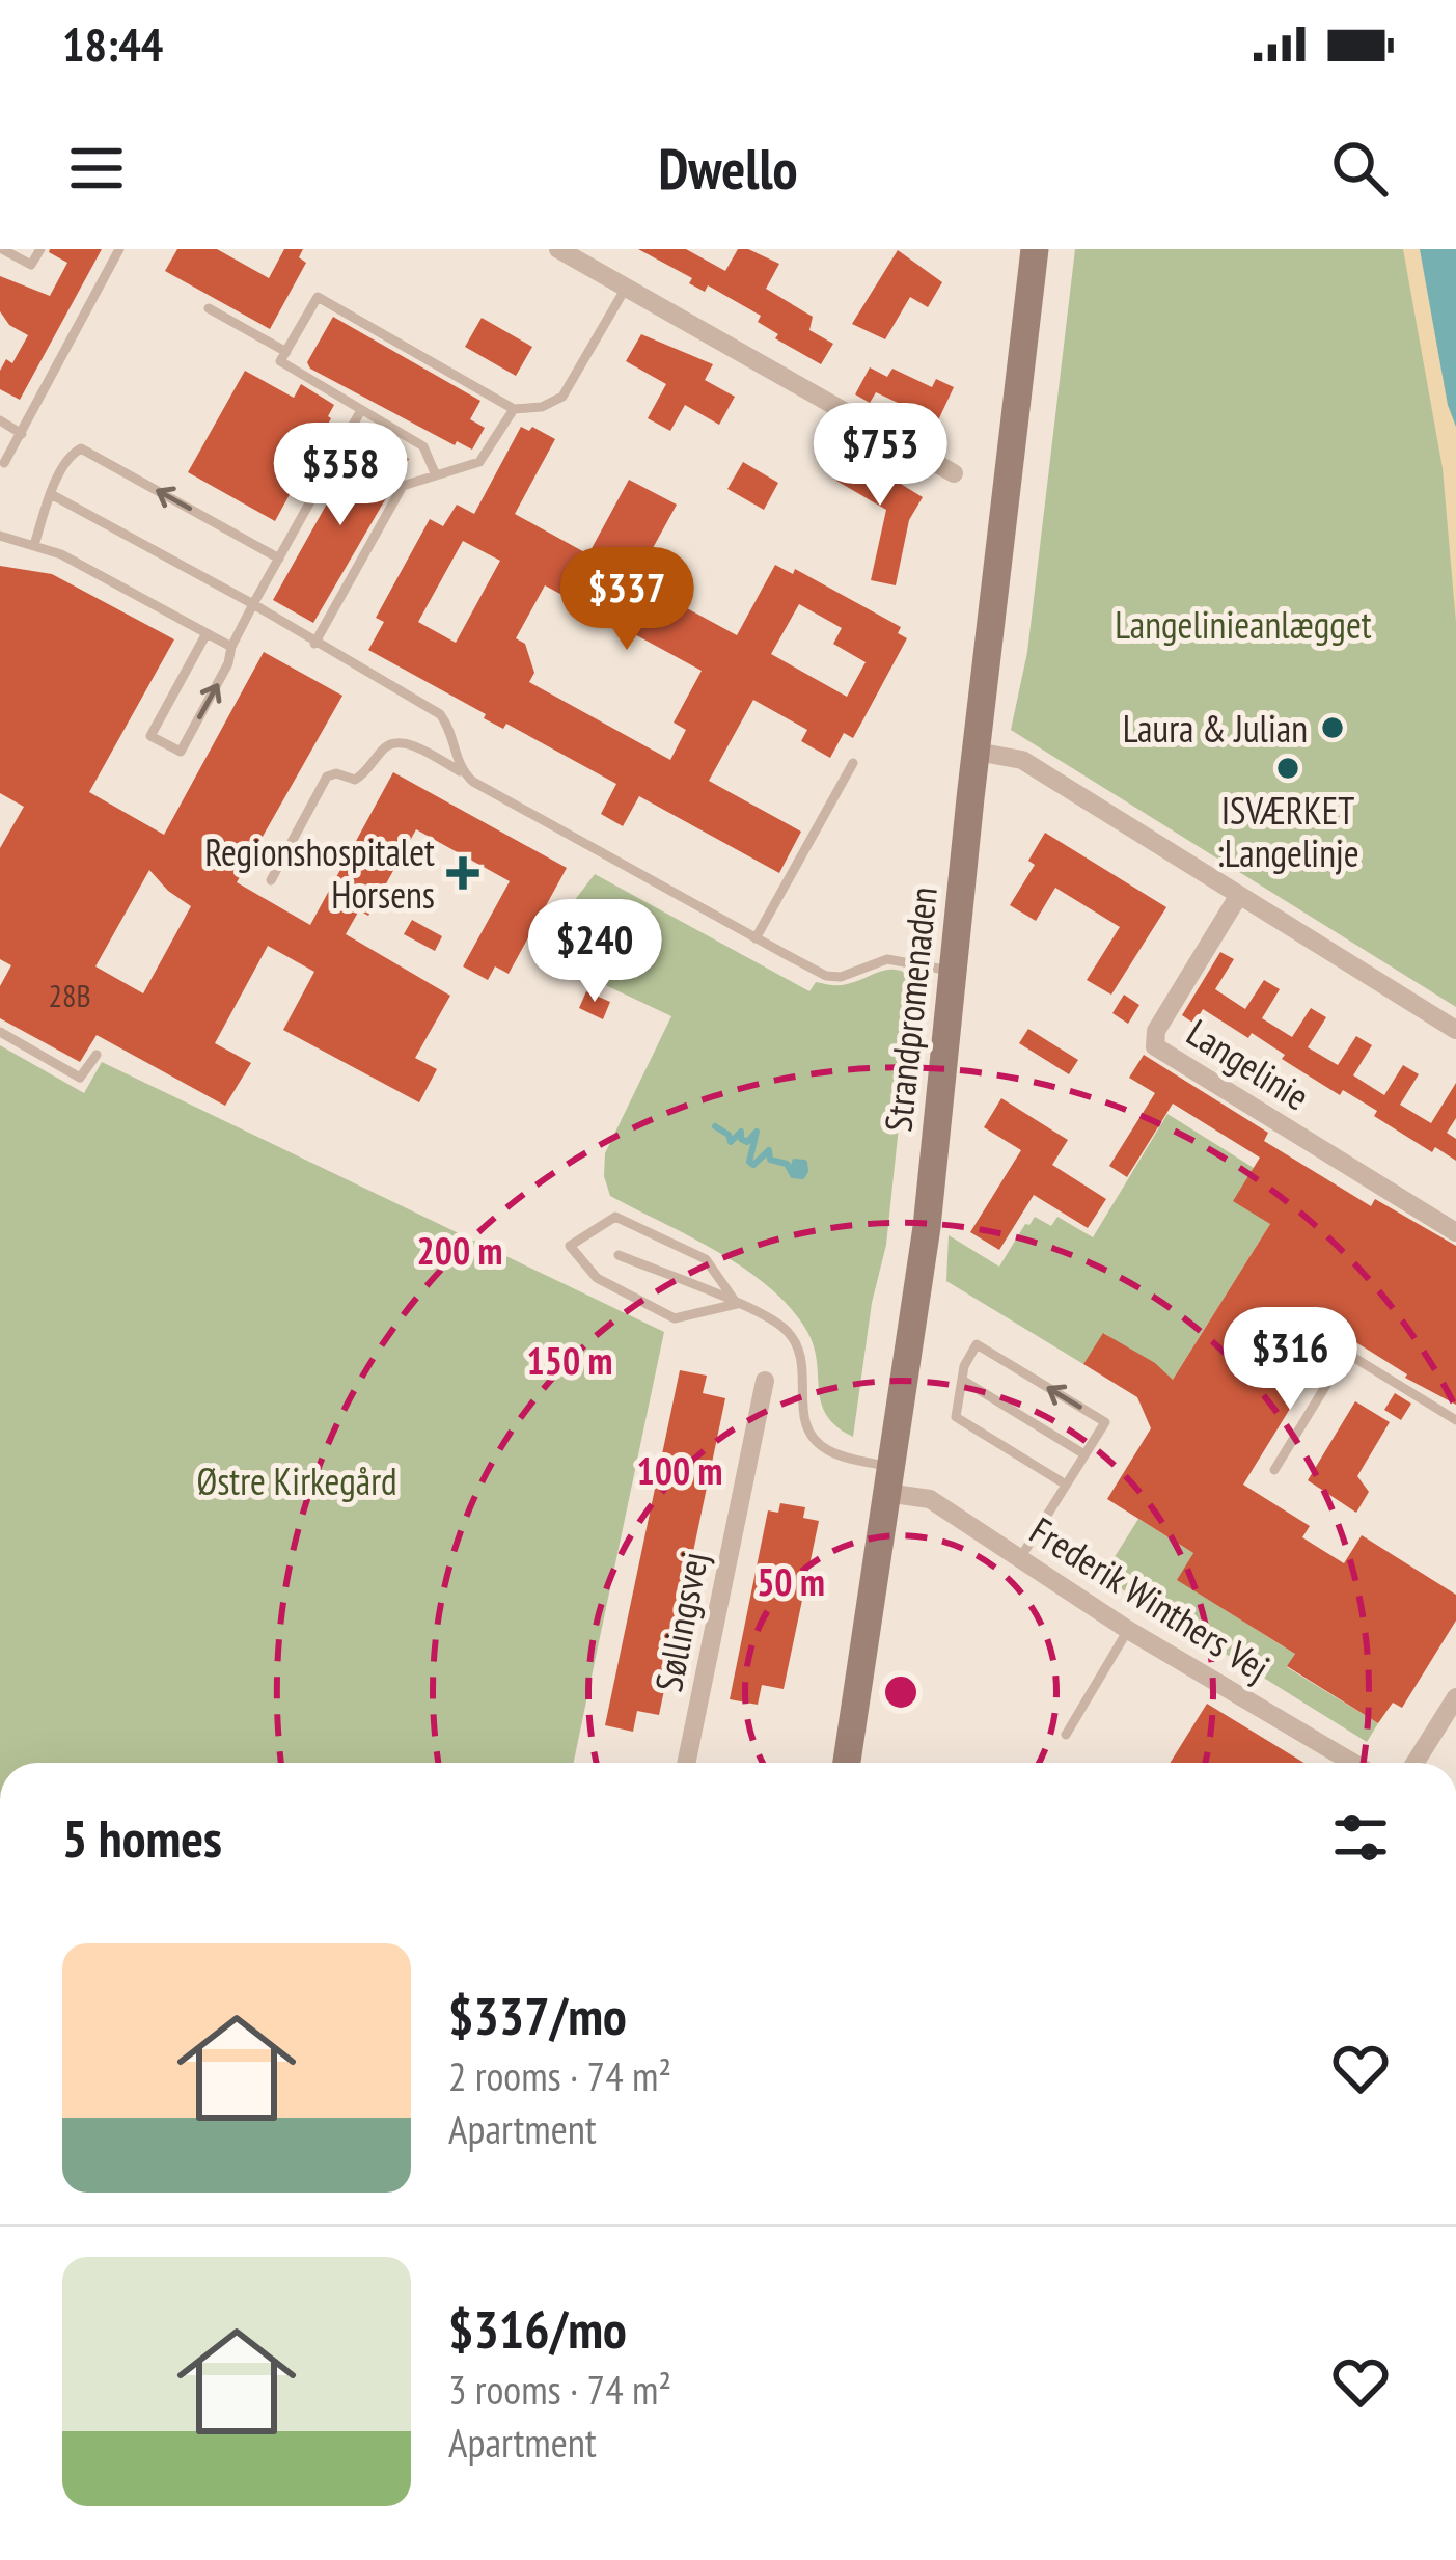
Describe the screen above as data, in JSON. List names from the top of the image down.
{
  "streets": {
    "street": [
      "Strandpromenaden",
      "Langelinie",
      "Frederik Winthers Vej",
      "Søllingsvej"
    ]
  },
  "crossings": [
    ["Strandpromenaden", "Frederik Winthers Vej"]
  ],
  "parks": ["Langelinieanlægget", "Østre Kirkegård"],
  "places": {
    "other": ["Laura & Julian", "ISVÆRKET :Langelinje"],
    "health": ["Regionshospitalet Horsens"]
  },
  "house_numbers": ["28B"],
  "page": {
    "status": "18:44",
    "header": "Dwello",
    "price": [
      "$753",
      "$358",
      "$337",
      "$240",
      "$316"
    ],
    "heading": "5 homes",
    "list": [
      {
        "name": "$337/mo",
        "note": "2 rooms · 74 m² · Apartment"
      },
      {
        "name": "$316/mo",
        "note": "3 rooms · 74 m² · Apartment"
      }
    ]
  },
  "rings": [
    "200 m",
    "150 m",
    "100 m",
    "50 m"
  ]
}
